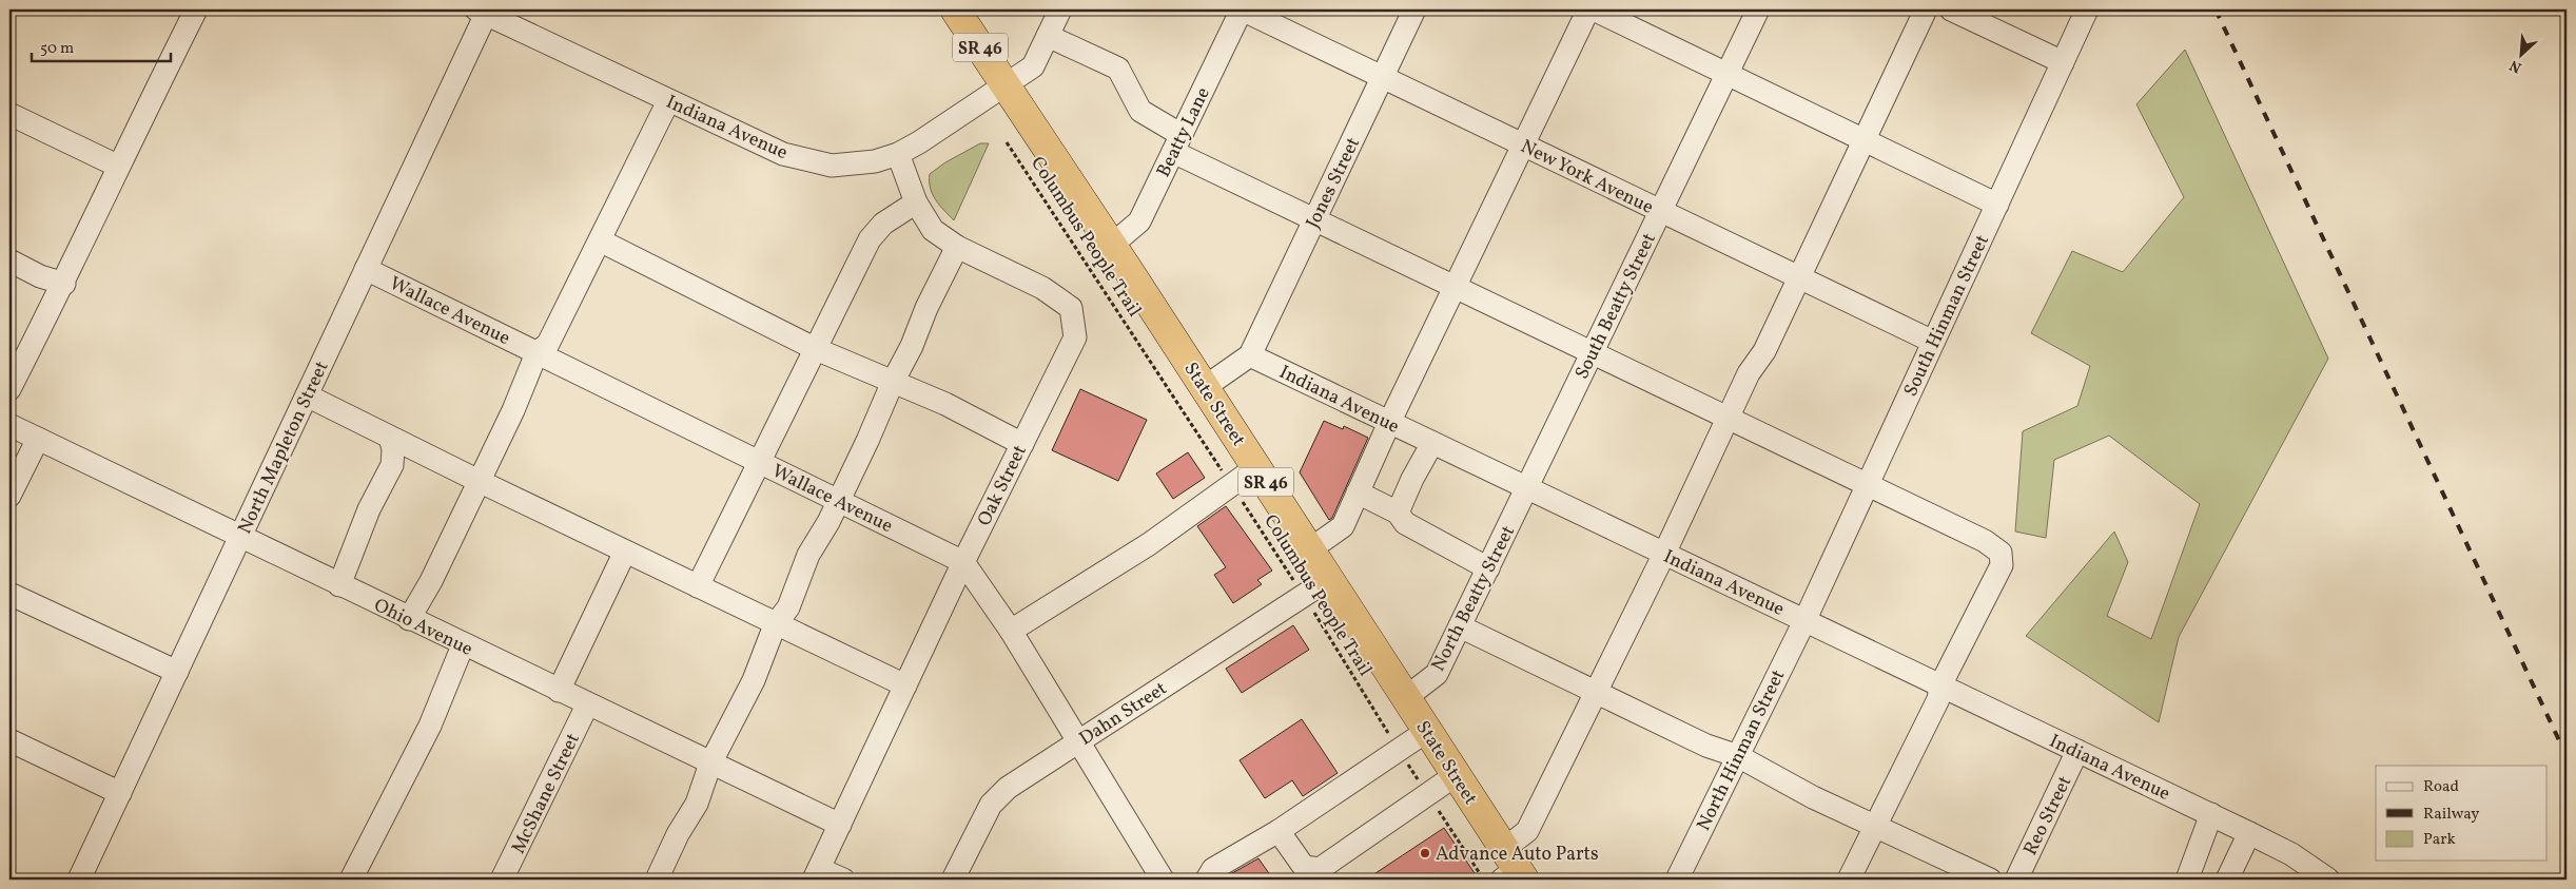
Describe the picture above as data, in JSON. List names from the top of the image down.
{
  "streets": {
    "highway": ["SR 46", "State Street"],
    "street": [
      "Indiana Avenue",
      "Beatty Lane",
      "New York Avenue",
      "Jones Street",
      "South Beatty Street",
      "Wallace Avenue",
      "South Hinman Street",
      "North Mapleton Street",
      "Oak Street",
      "North Beatty Street",
      "Ohio Avenue",
      "Dahn Street",
      "North Hinman Street",
      "McShane Street",
      "Reo Street"
    ],
    "path": ["Columbus People Trail"]
  },
  "crossings": [
    ["Indiana Avenue", "Jones Street"],
    ["Indiana Avenue", "South Beatty Street"],
    ["Indiana Avenue", "South Hinman Street"],
    ["Indiana Avenue", "State Street"],
    ["Indiana Avenue", "North Mapleton Street"],
    ["Indiana Avenue", "Oak Street"],
    ["Indiana Avenue", "North Beatty Street"],
    ["Indiana Avenue", "North Hinman Street"],
    ["Indiana Avenue", "Reo Street"],
    ["Beatty Lane", "New York Avenue"],
    ["Beatty Lane", "State Street"],
    ["New York Avenue", "Jones Street"],
    ["New York Avenue", "South Beatty Street"],
    ["New York Avenue", "South Hinman Street"],
    ["Columbus People Trail", "Dahn Street"],
    ["South Beatty Street", "North Beatty Street"],
    ["Wallace Avenue", "North Mapleton Street"],
    ["Wallace Avenue", "Oak Street"],
    ["Wallace Avenue", "Dahn Street"],
    ["South Hinman Street", "North Hinman Street"],
    ["State Street", "North Beatty Street"],
    ["State Street", "Dahn Street"],
    ["North Mapleton Street", "Ohio Avenue"],
    ["Oak Street", "Ohio Avenue"],
    ["Ohio Avenue", "McShane Street"]
  ],
  "places": ["Advance Auto Parts"],
  "legend": ["Road", "Railway", "Park"],
  "scale_bar": "50 m",
  "north": "bottom left"
}
